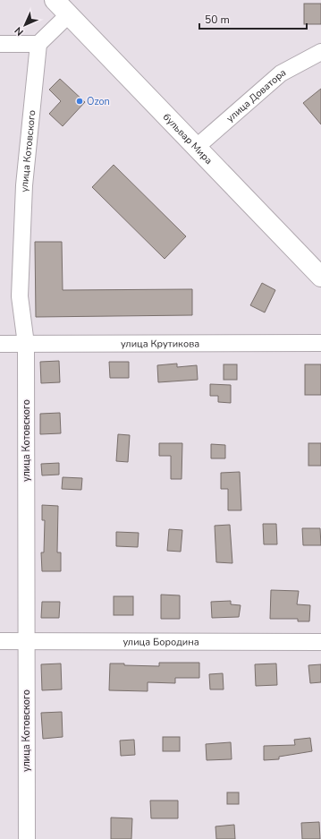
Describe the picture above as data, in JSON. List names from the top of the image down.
{
  "streets": {
    "main road": ["бульвар Мира"],
    "street": [
      "улица Доватора",
      "улица Котовского",
      "улица Крутикова",
      "улица Бородина"
    ]
  },
  "crossings": [
    ["улица Доватора", "бульвар Мира"],
    ["улица Котовского", "улица Крутикова"],
    ["улица Котовского", "улица Бородина"]
  ],
  "places": ["Ozon"],
  "scale_bar": "50 m",
  "north": "bottom left"
}
